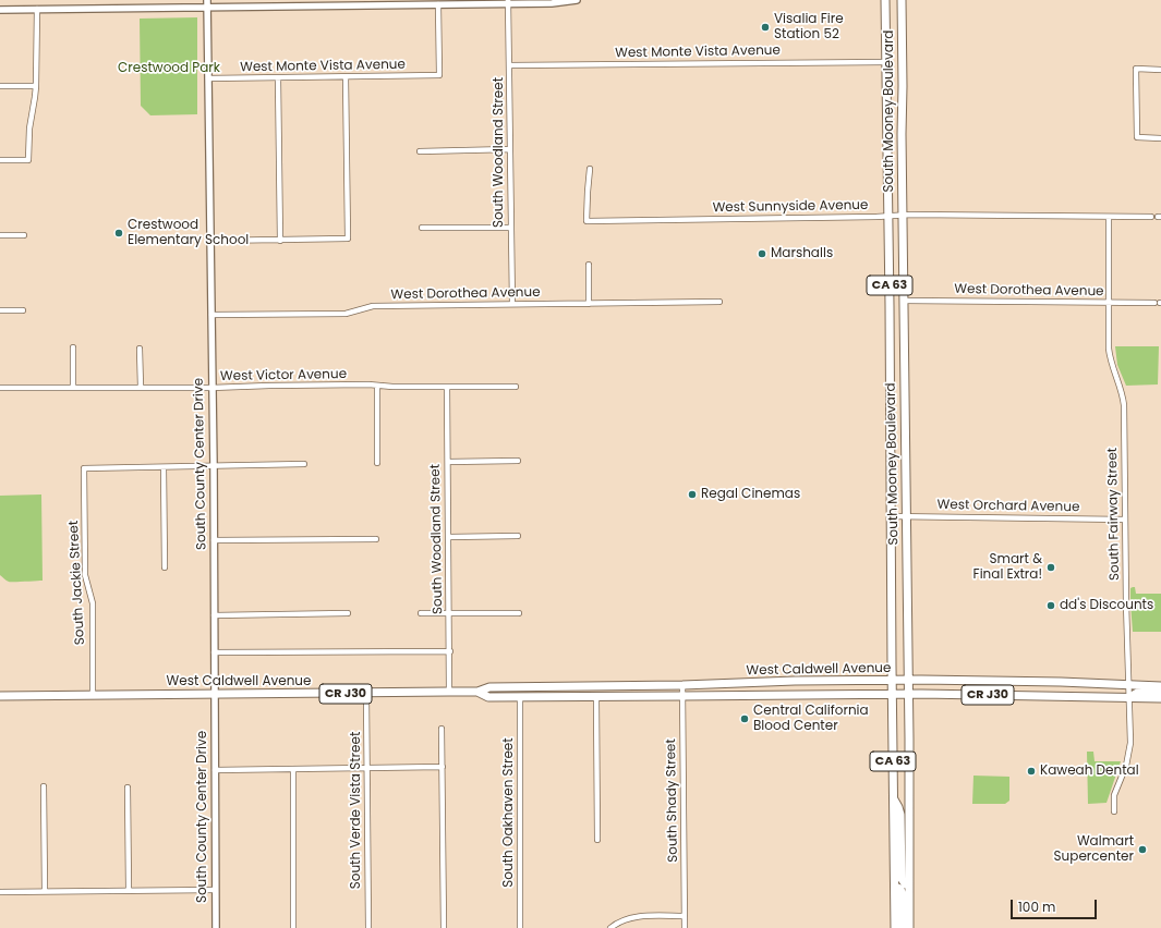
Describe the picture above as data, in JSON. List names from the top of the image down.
{
  "streets": {
    "main road": [
      "South Mooney Boulevard",
      "CA 63",
      "West Caldwell Avenue",
      "CR J30"
    ],
    "street": [
      "West Monte Vista Avenue",
      "South Woodland Street",
      "West Sunnyside Avenue",
      "West Dorothea Avenue",
      "West Victor Avenue",
      "South County Center Drive",
      "West Orchard Avenue",
      "South Fairway Street",
      "South Jackie Street",
      "South Shady Street",
      "South Verde Vista Street",
      "South Oakhaven Street"
    ]
  },
  "crossings": [
    ["West Monte Vista Avenue", "South Mooney Boulevard"],
    ["West Monte Vista Avenue", "South Woodland Street"],
    ["West Monte Vista Avenue", "South County Center Drive"],
    ["South Mooney Boulevard", "West Sunnyside Avenue"],
    ["South Mooney Boulevard", "West Dorothea Avenue"],
    ["South Mooney Boulevard", "West Orchard Avenue"],
    ["South Mooney Boulevard", "West Caldwell Avenue"],
    ["South Woodland Street", "West Dorothea Avenue"],
    ["South Woodland Street", "West Victor Avenue"],
    ["South Woodland Street", "West Caldwell Avenue"],
    ["West Sunnyside Avenue", "South Fairway Street"],
    ["West Dorothea Avenue", "South County Center Drive"],
    ["West Dorothea Avenue", "South Fairway Street"],
    ["West Victor Avenue", "South County Center Drive"],
    ["South County Center Drive", "West Caldwell Avenue"],
    ["West Orchard Avenue", "South Fairway Street"],
    ["South Fairway Street", "West Caldwell Avenue"],
    ["South Jackie Street", "West Caldwell Avenue"],
    ["West Caldwell Avenue", "South Shady Street"],
    ["West Caldwell Avenue", "South Verde Vista Street"],
    ["West Caldwell Avenue", "South Oakhaven Street"]
  ],
  "parks": ["Crestwood Park"],
  "places": [
    "Visalia Fire Station 52",
    "Crestwood Elementary School",
    "Marshalls",
    "Regal Cinemas",
    "Smart & Final Extra!",
    "dd's Discounts",
    "Central California Blood Center",
    "Kaweah Dental",
    "Walmart Supercenter"
  ],
  "scale_bar": "100 m"
}
